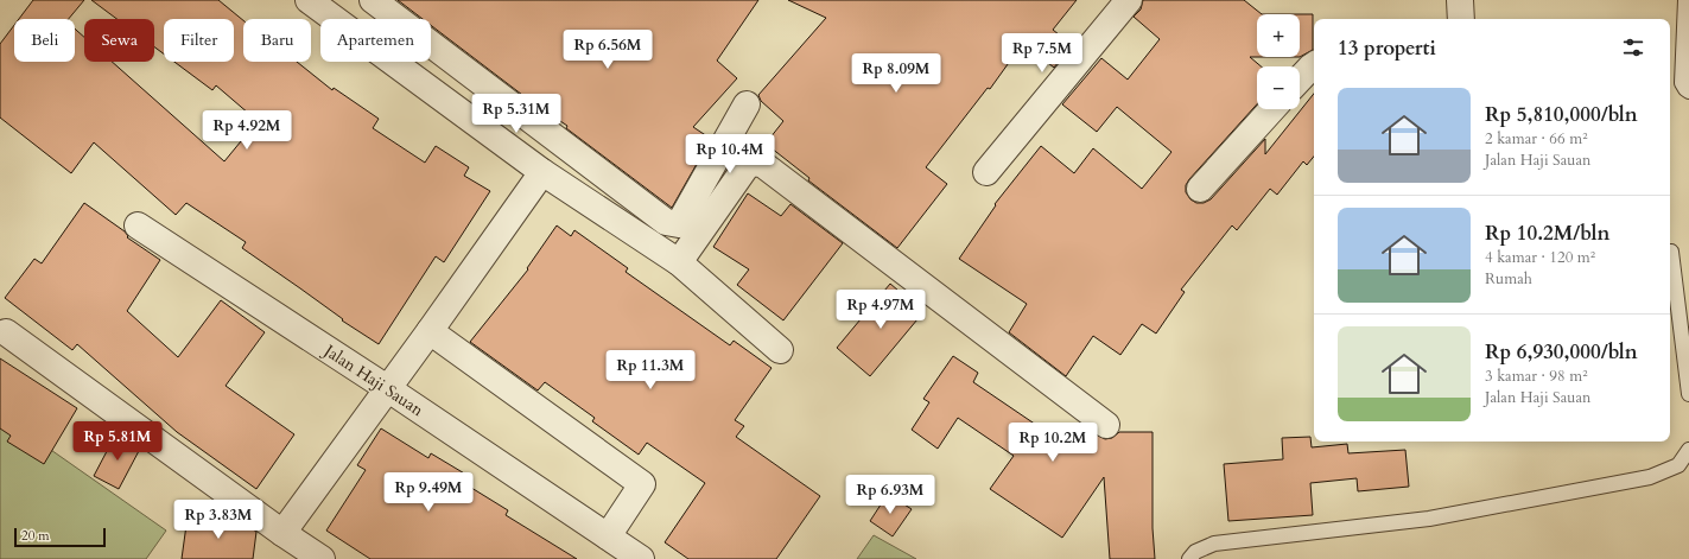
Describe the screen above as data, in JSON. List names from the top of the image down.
{
  "streets": {
    "street": ["Jalan Haji Sauan"]
  },
  "scale_bar": "20 m",
  "page": {
    "map_buttons": ["+", "−"],
    "chip": [
      "Beli",
      "Sewa",
      "Filter",
      "Baru",
      "Apartemen"
    ],
    "heading": "13 properti",
    "price": [
      "Rp 6.56M",
      "Rp 7.5M",
      "Rp 8.09M",
      "Rp 5.31M",
      "Rp 4.92M",
      "Rp 10.4M",
      "Rp 4.97M",
      "Rp 11.3M",
      "Rp 5.81M",
      "Rp 10.2M",
      "Rp 9.49M",
      "Rp 6.93M",
      "Rp 3.83M"
    ],
    "list": [
      {
        "name": "Rp 5,810,000/bln",
        "note": "2 kamar · 66 m² · Jalan Haji Sauan"
      },
      {
        "name": "Rp 10.2M/bln",
        "note": "4 kamar · 120 m² · Rumah"
      },
      {
        "name": "Rp 6,930,000/bln",
        "note": "3 kamar · 98 m² · Jalan Haji Sauan"
      }
    ],
    "scale": "20 m"
  }
}
